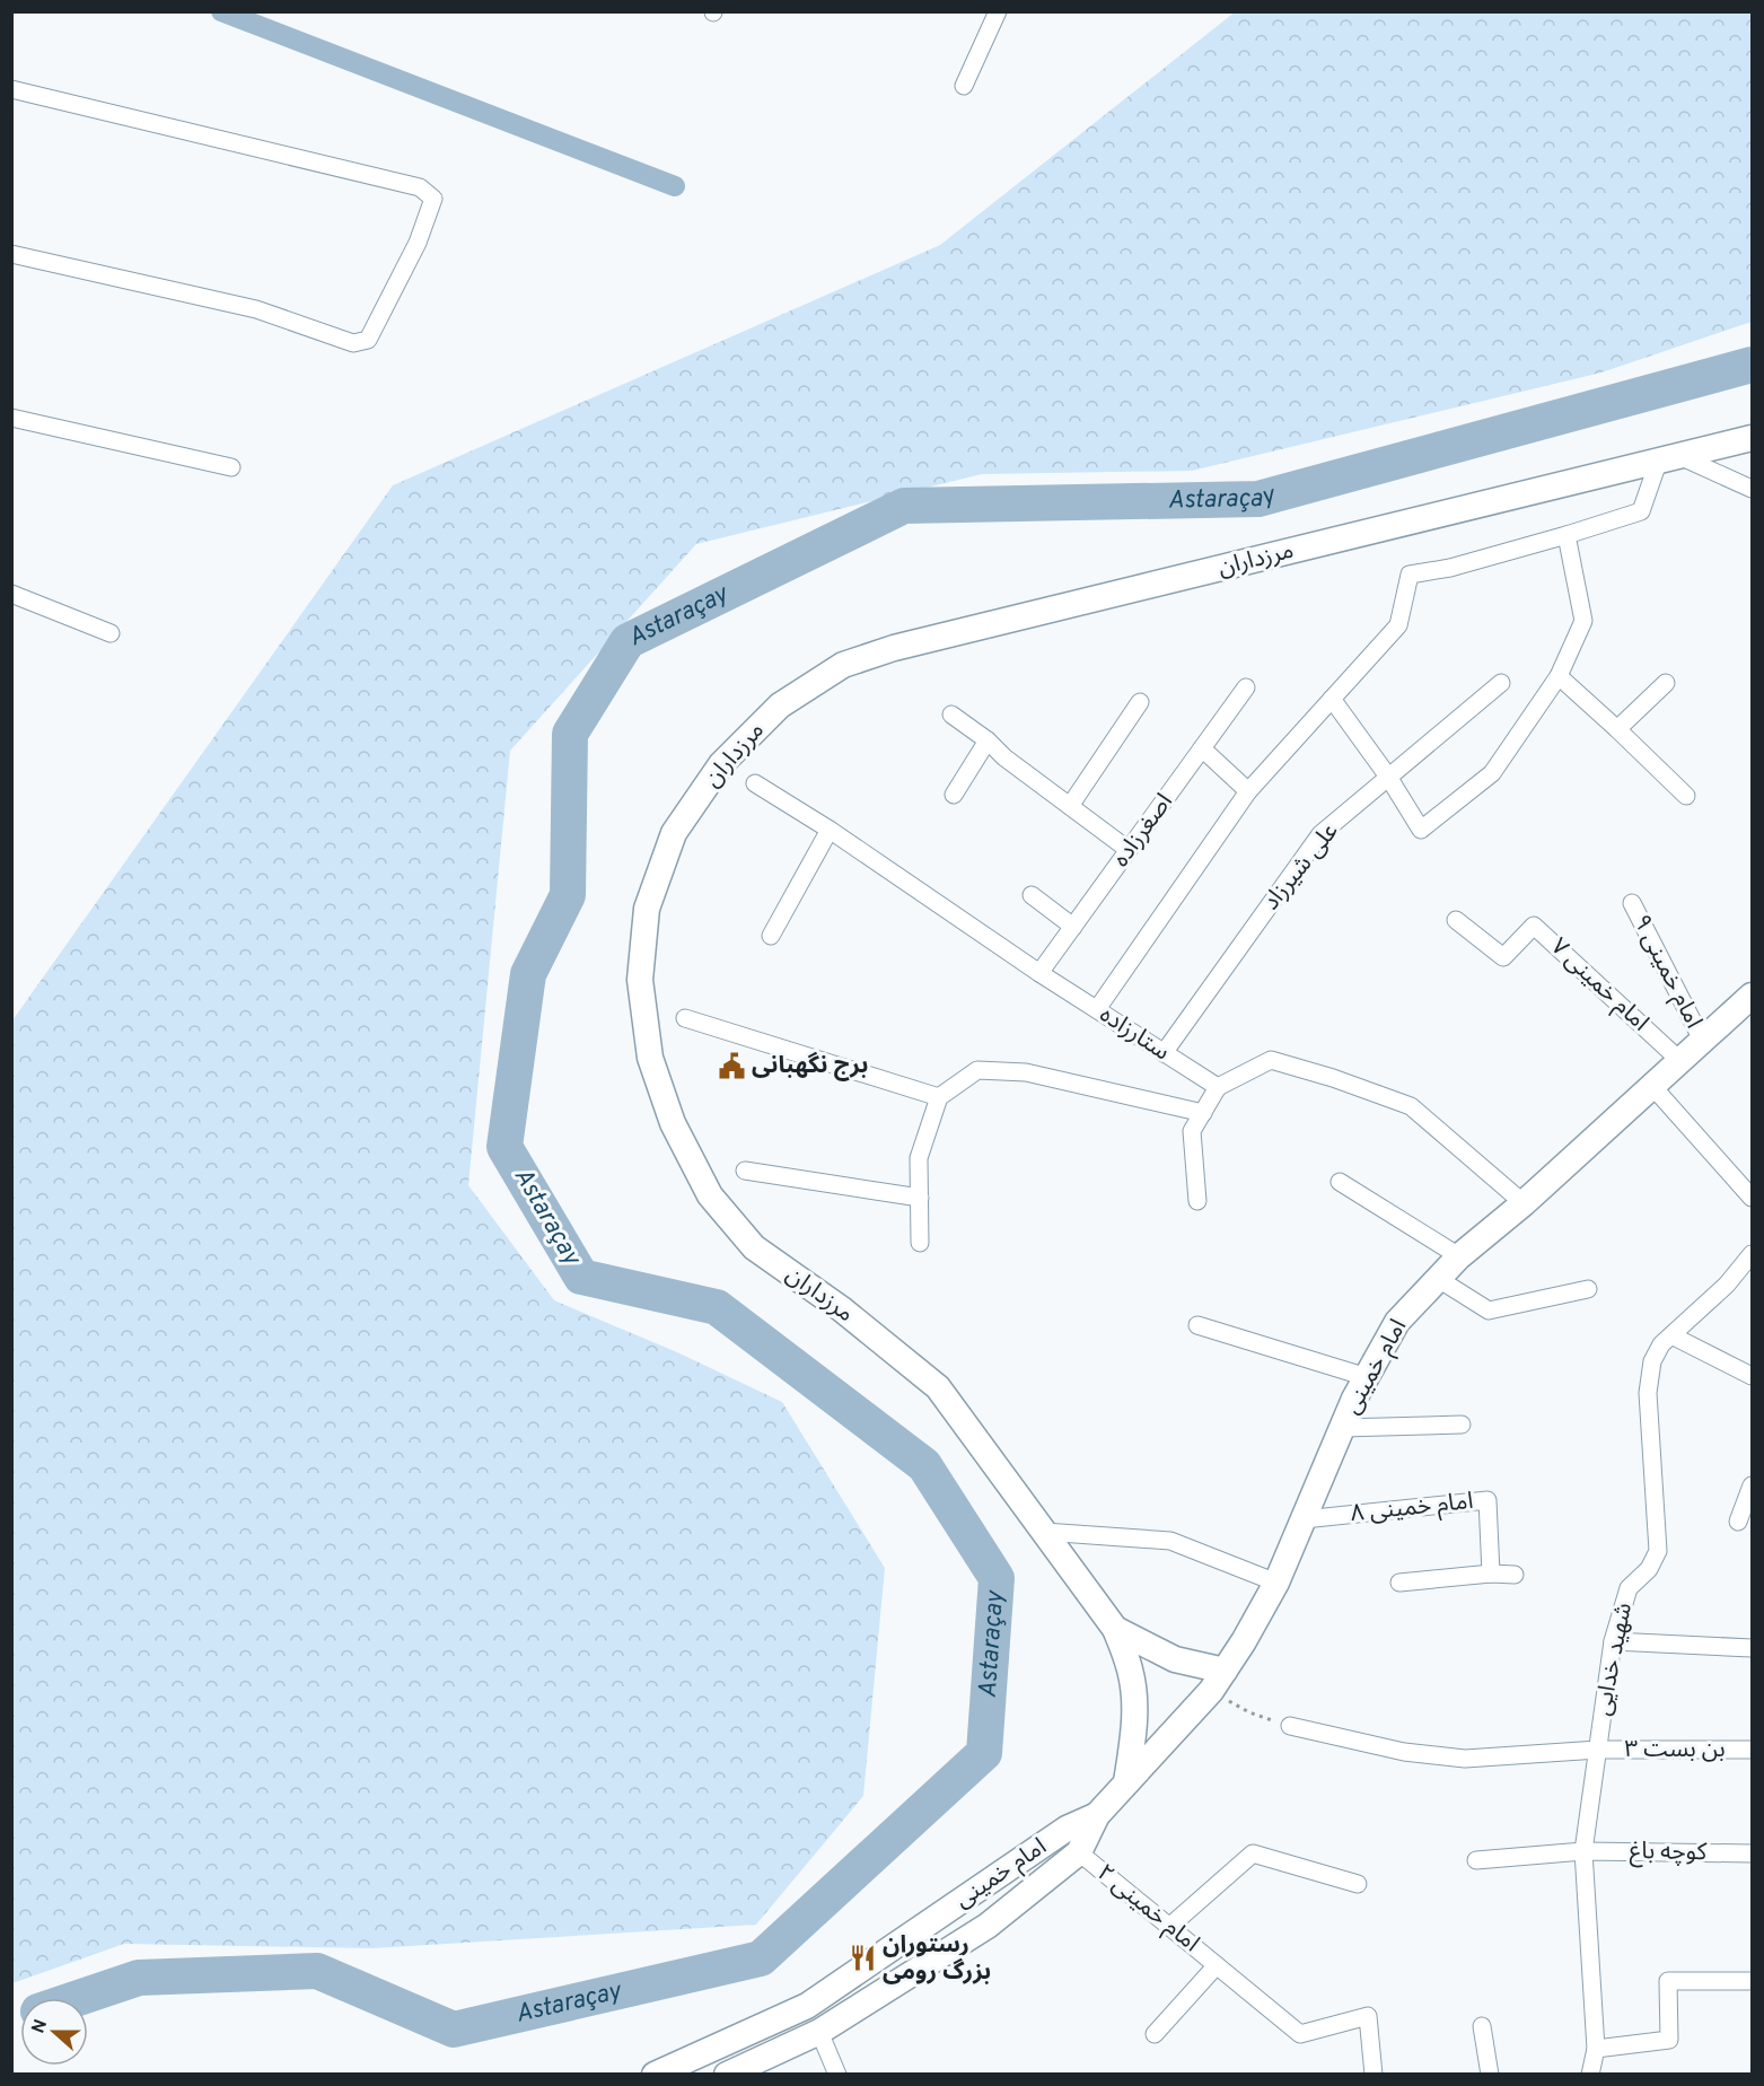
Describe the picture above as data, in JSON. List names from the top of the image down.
{
  "streets": {
    "street": [
      "مرزداران",
      "اصغرزاده",
      "علی شیرزاد",
      "امام خمینی ۹",
      "امام خمینی ۷",
      "ستارزاده",
      "امام خمینی",
      "امام خمینی ۸",
      "شهید خدایی",
      "بن بست ۳",
      "کوچه باغ",
      "امام خمینی ۲"
    ]
  },
  "crossings": [
    ["مرزداران", "امام خمینی"],
    ["اصغرزاده", "ستارزاده"],
    ["علی شیرزاد", "ستارزاده"],
    ["امام خمینی ۹", "امام خمینی"],
    ["امام خمینی ۷", "امام خمینی"],
    ["امام خمینی", "امام خمینی ۸"],
    ["امام خمینی", "امام خمینی ۲"],
    ["شهید خدایی", "بن بست ۳"],
    ["شهید خدایی", "کوچه باغ"]
  ],
  "water": ["Astaraçay"],
  "places": {
    "public building": ["برج نگهبانی"],
    "restaurant": ["رستوران بزرگ رومی"]
  },
  "north": "left"
}
